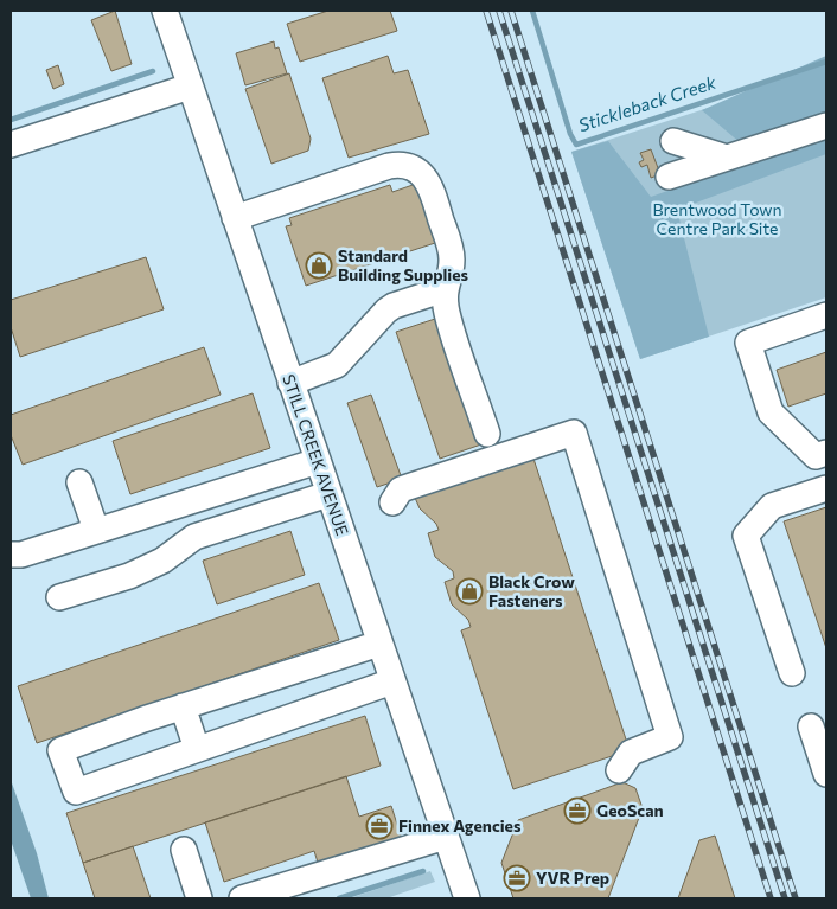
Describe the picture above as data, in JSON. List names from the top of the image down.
{
  "streets": {
    "street": ["STILL CREEK AVENUE"]
  },
  "water": ["Stickleback Creek"],
  "parks": ["Brentwood Town Centre Park Site"],
  "places": {
    "shop": ["Standard Building Supplies", "Black Crow Fasteners"],
    "office": ["GeoScan", "Finnex Agencies", "YVR Prep"]
  }
}
